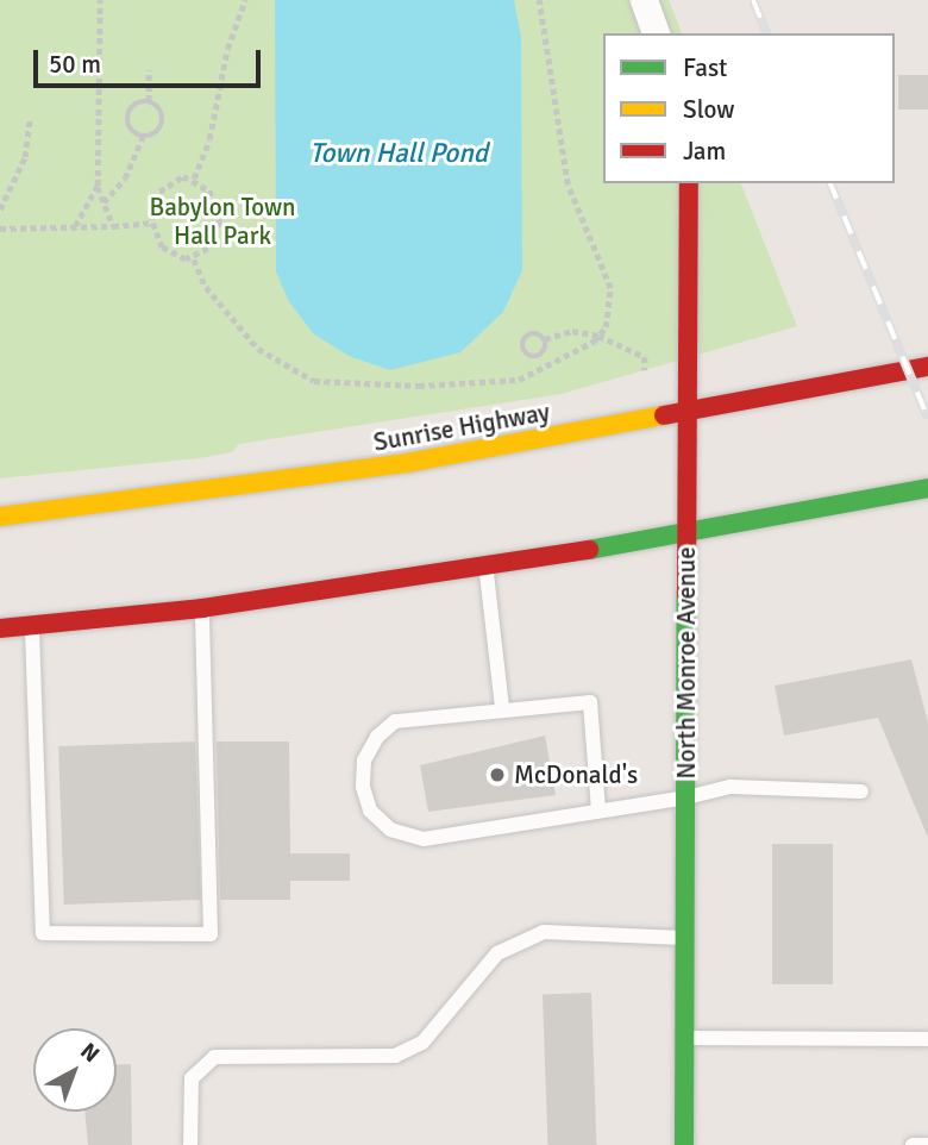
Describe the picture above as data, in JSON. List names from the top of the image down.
{
  "streets": {
    "main road": ["Sunrise Highway", "North Monroe Avenue"]
  },
  "crossings": [
    ["Sunrise Highway", "North Monroe Avenue"]
  ],
  "water": ["Town Hall Pond"],
  "parks": ["Babylon Town Hall Park"],
  "places": ["McDonald's"],
  "legend": ["Fast", "Slow", "Jam"],
  "scale_bar": "50 m",
  "north": "top right"
}
